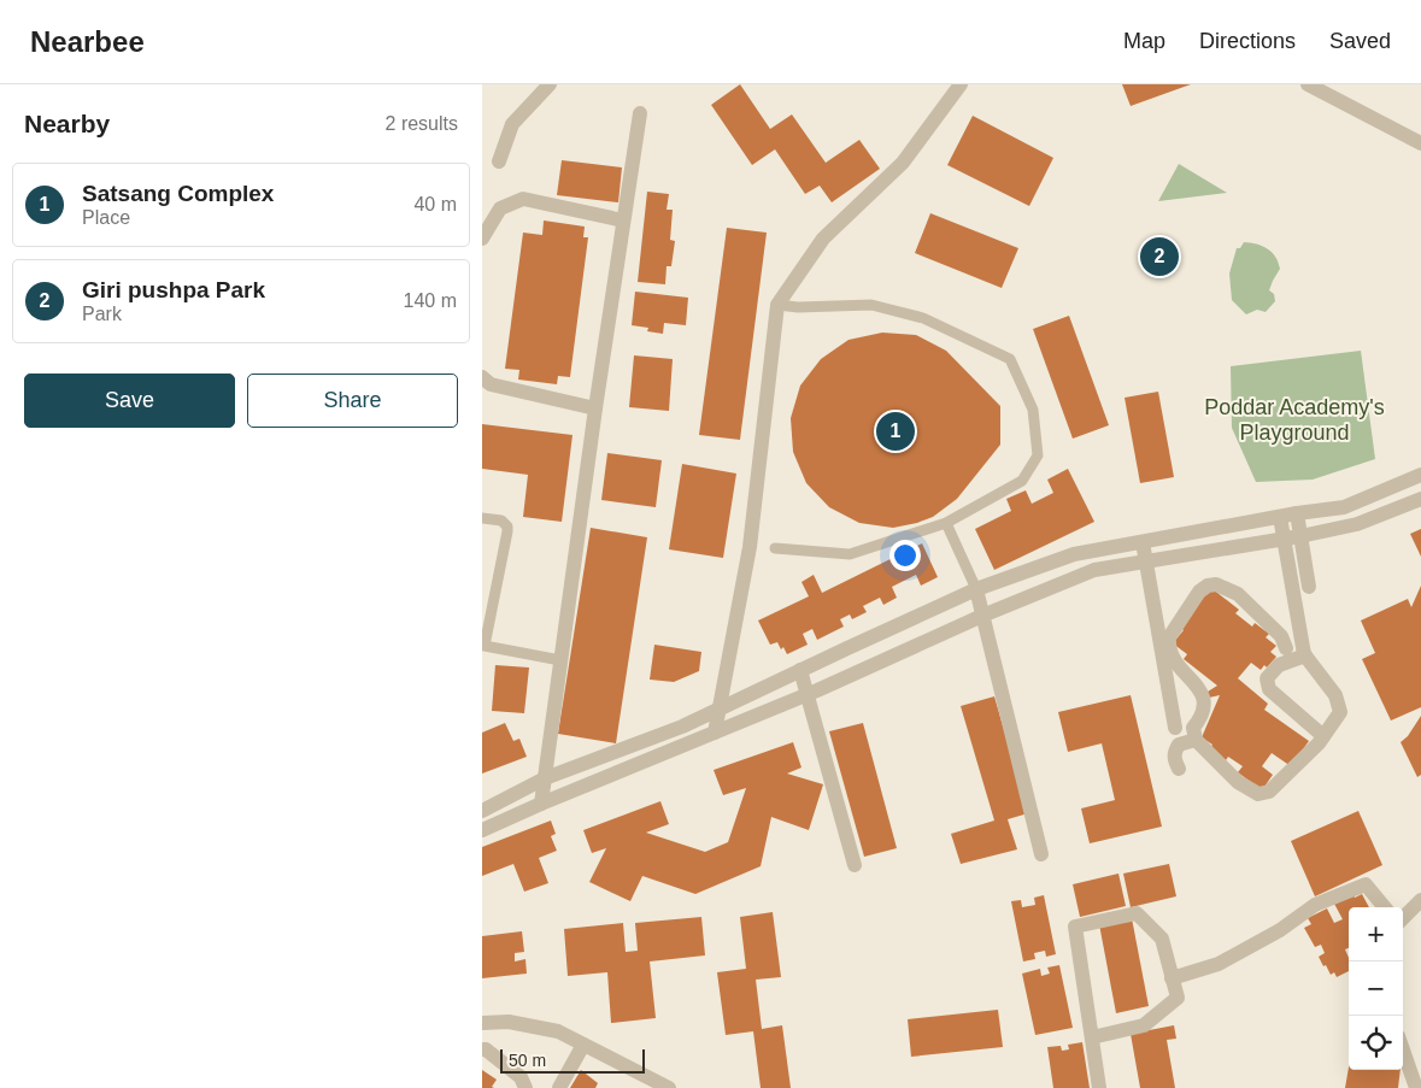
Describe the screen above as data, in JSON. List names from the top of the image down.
{
  "parks": ["Poddar Academy's Playground"],
  "scale_bar": "50 m",
  "page": {
    "header": "Nearbee",
    "nav": ["Map", "Directions", "Saved"],
    "heading": ["Nearby", "2 results"],
    "list": [
      {
        "mark": "1",
        "name": "Satsang Complex",
        "note": "Place",
        "value": "40 m"
      },
      {
        "mark": "2",
        "name": "Giri pushpa Park",
        "note": "Park",
        "value": "140 m"
      }
    ],
    "pins": ["2", "1"],
    "buttons": ["Save", "Share"],
    "map_buttons": ["+", "−"],
    "scale": "50 m"
  }
}
